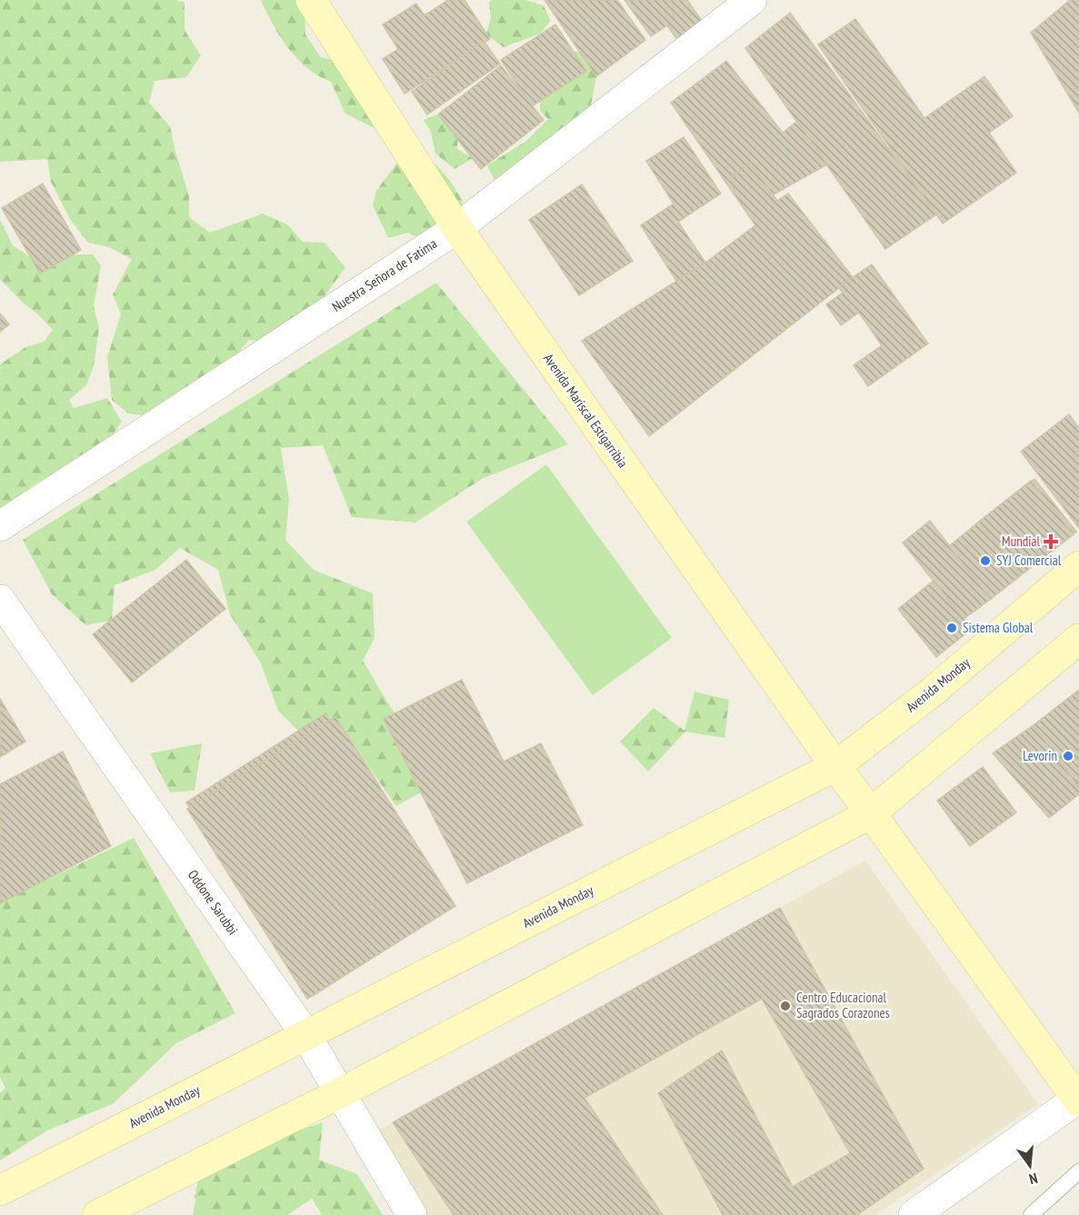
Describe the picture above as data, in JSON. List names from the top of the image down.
{
  "streets": {
    "main road": ["Avenida Mariscal Estigarribia", "Avenida Monday"],
    "street": ["Nuestra Señora de Fatima", "Oddone Sarubbi"]
  },
  "crossings": [
    ["Nuestra Señora de Fatima", "Avenida Mariscal Estigarribia"],
    ["Avenida Mariscal Estigarribia", "Avenida Monday"],
    ["Avenida Monday", "Oddone Sarubbi"]
  ],
  "places": {
    "health": ["Mundial"],
    "other": [
      "SYJ Comercial",
      "Sistema Global",
      "Levorin",
      "Centro Educacional Sagrados Corazones"
    ]
  },
  "north": "bottom"
}
